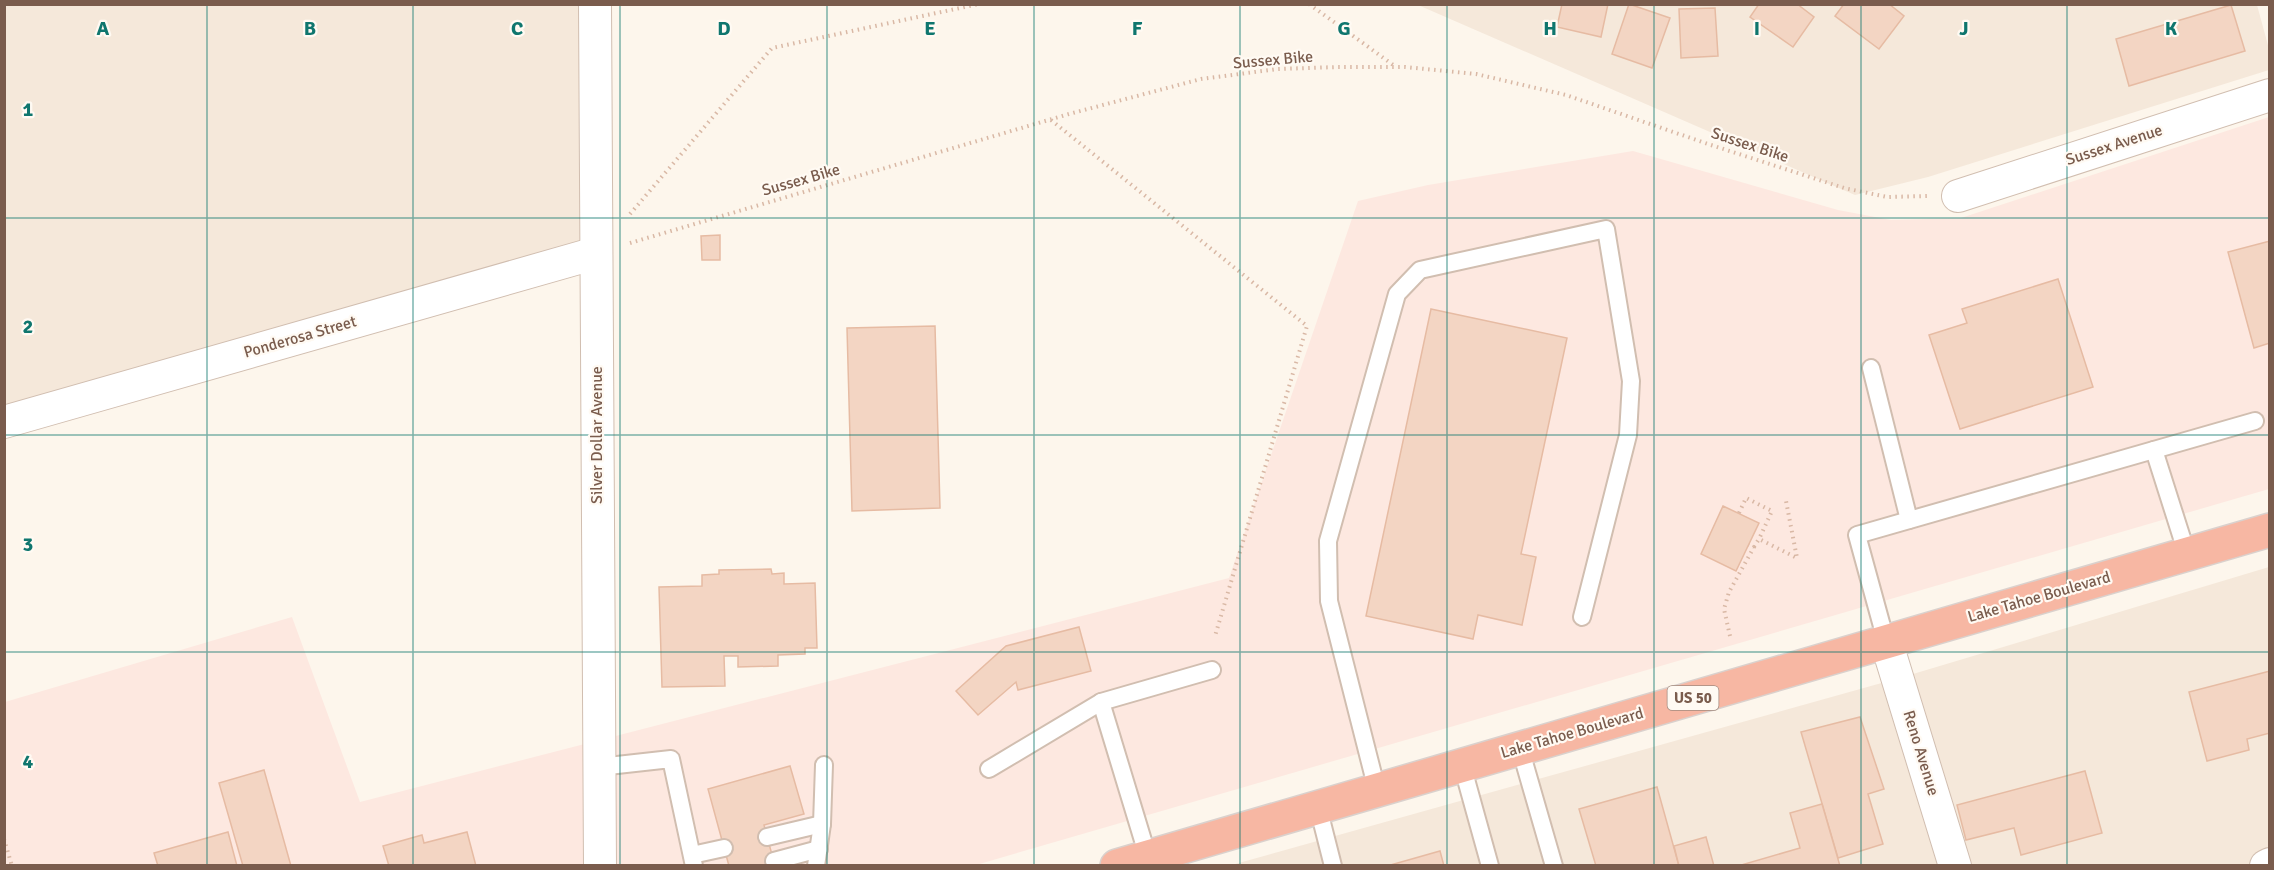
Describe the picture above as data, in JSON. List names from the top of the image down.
{
  "streets": {
    "highway": ["Lake Tahoe Boulevard", "US 50"],
    "street": [
      "Sussex Avenue",
      "Ponderosa Street",
      "Silver Dollar Avenue",
      "Reno Avenue"
    ],
    "path": ["Sussex Bike"]
  },
  "crossings": [
    ["Sussex Bike", "Sussex Avenue"],
    ["Sussex Bike", "Ponderosa Street"],
    ["Sussex Bike", "Silver Dollar Avenue"],
    ["Ponderosa Street", "Silver Dollar Avenue"],
    ["Lake Tahoe Boulevard", "Reno Avenue"]
  ],
  "grid": {
    "columns": [
      "A",
      "B",
      "C",
      "D",
      "E",
      "F",
      "G",
      "H",
      "I",
      "J",
      "K"
    ],
    "rows": [
      "1",
      "2",
      "3",
      "4"
    ]
  }
}
